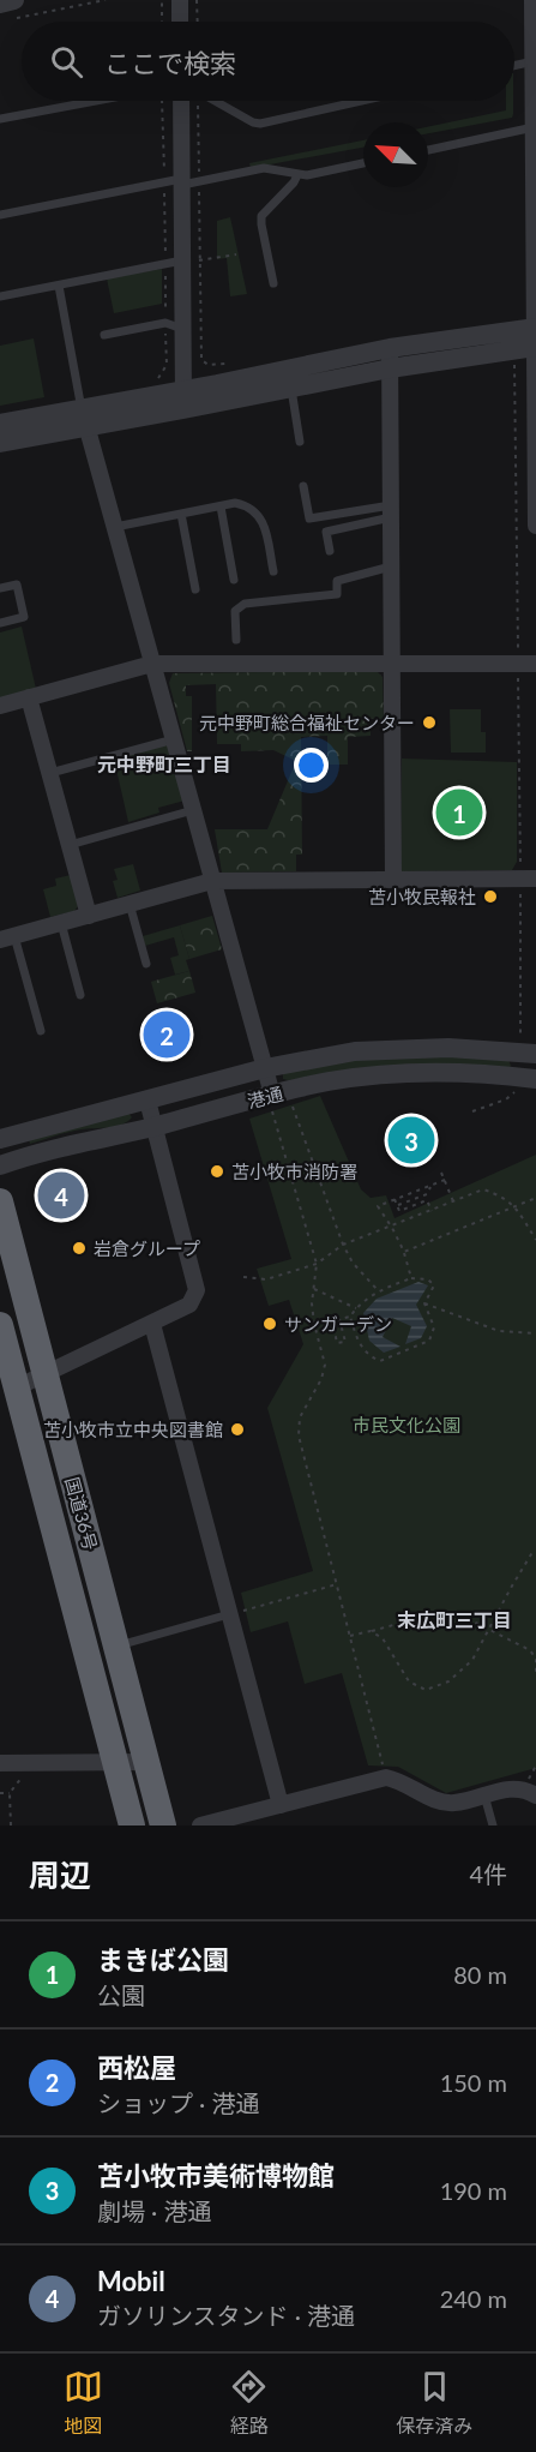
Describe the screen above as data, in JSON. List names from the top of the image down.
{
  "streets": {
    "highway": ["国道36号"],
    "street": ["港通"]
  },
  "districts": ["元中野町三丁目", "末広町三丁目"],
  "parks": ["市民文化公園"],
  "places": [
    "元中野町総合福祉センター",
    "苫小牧民報社",
    "苫小牧市消防署",
    "岩倉グループ",
    "サンガーデン",
    "苫小牧市立中央図書館"
  ],
  "north": "top left",
  "page": {
    "search": "ここで検索",
    "pins": [
      "1",
      "2",
      "3",
      "4"
    ],
    "heading": ["周辺", "4件"],
    "list": [
      {
        "mark": "1",
        "name": "まきば公園",
        "note": "公園",
        "value": "80 m"
      },
      {
        "mark": "2",
        "name": "西松屋",
        "note": "ショップ · 港通",
        "value": "150 m"
      },
      {
        "mark": "3",
        "name": "苫小牧市美術博物館",
        "note": "劇場 · 港通",
        "value": "190 m"
      },
      {
        "mark": "4",
        "name": "Mobil",
        "note": "ガソリンスタンド · 港通",
        "value": "240 m"
      }
    ],
    "nav": ["地図", "経路", "保存済み"]
  }
}
